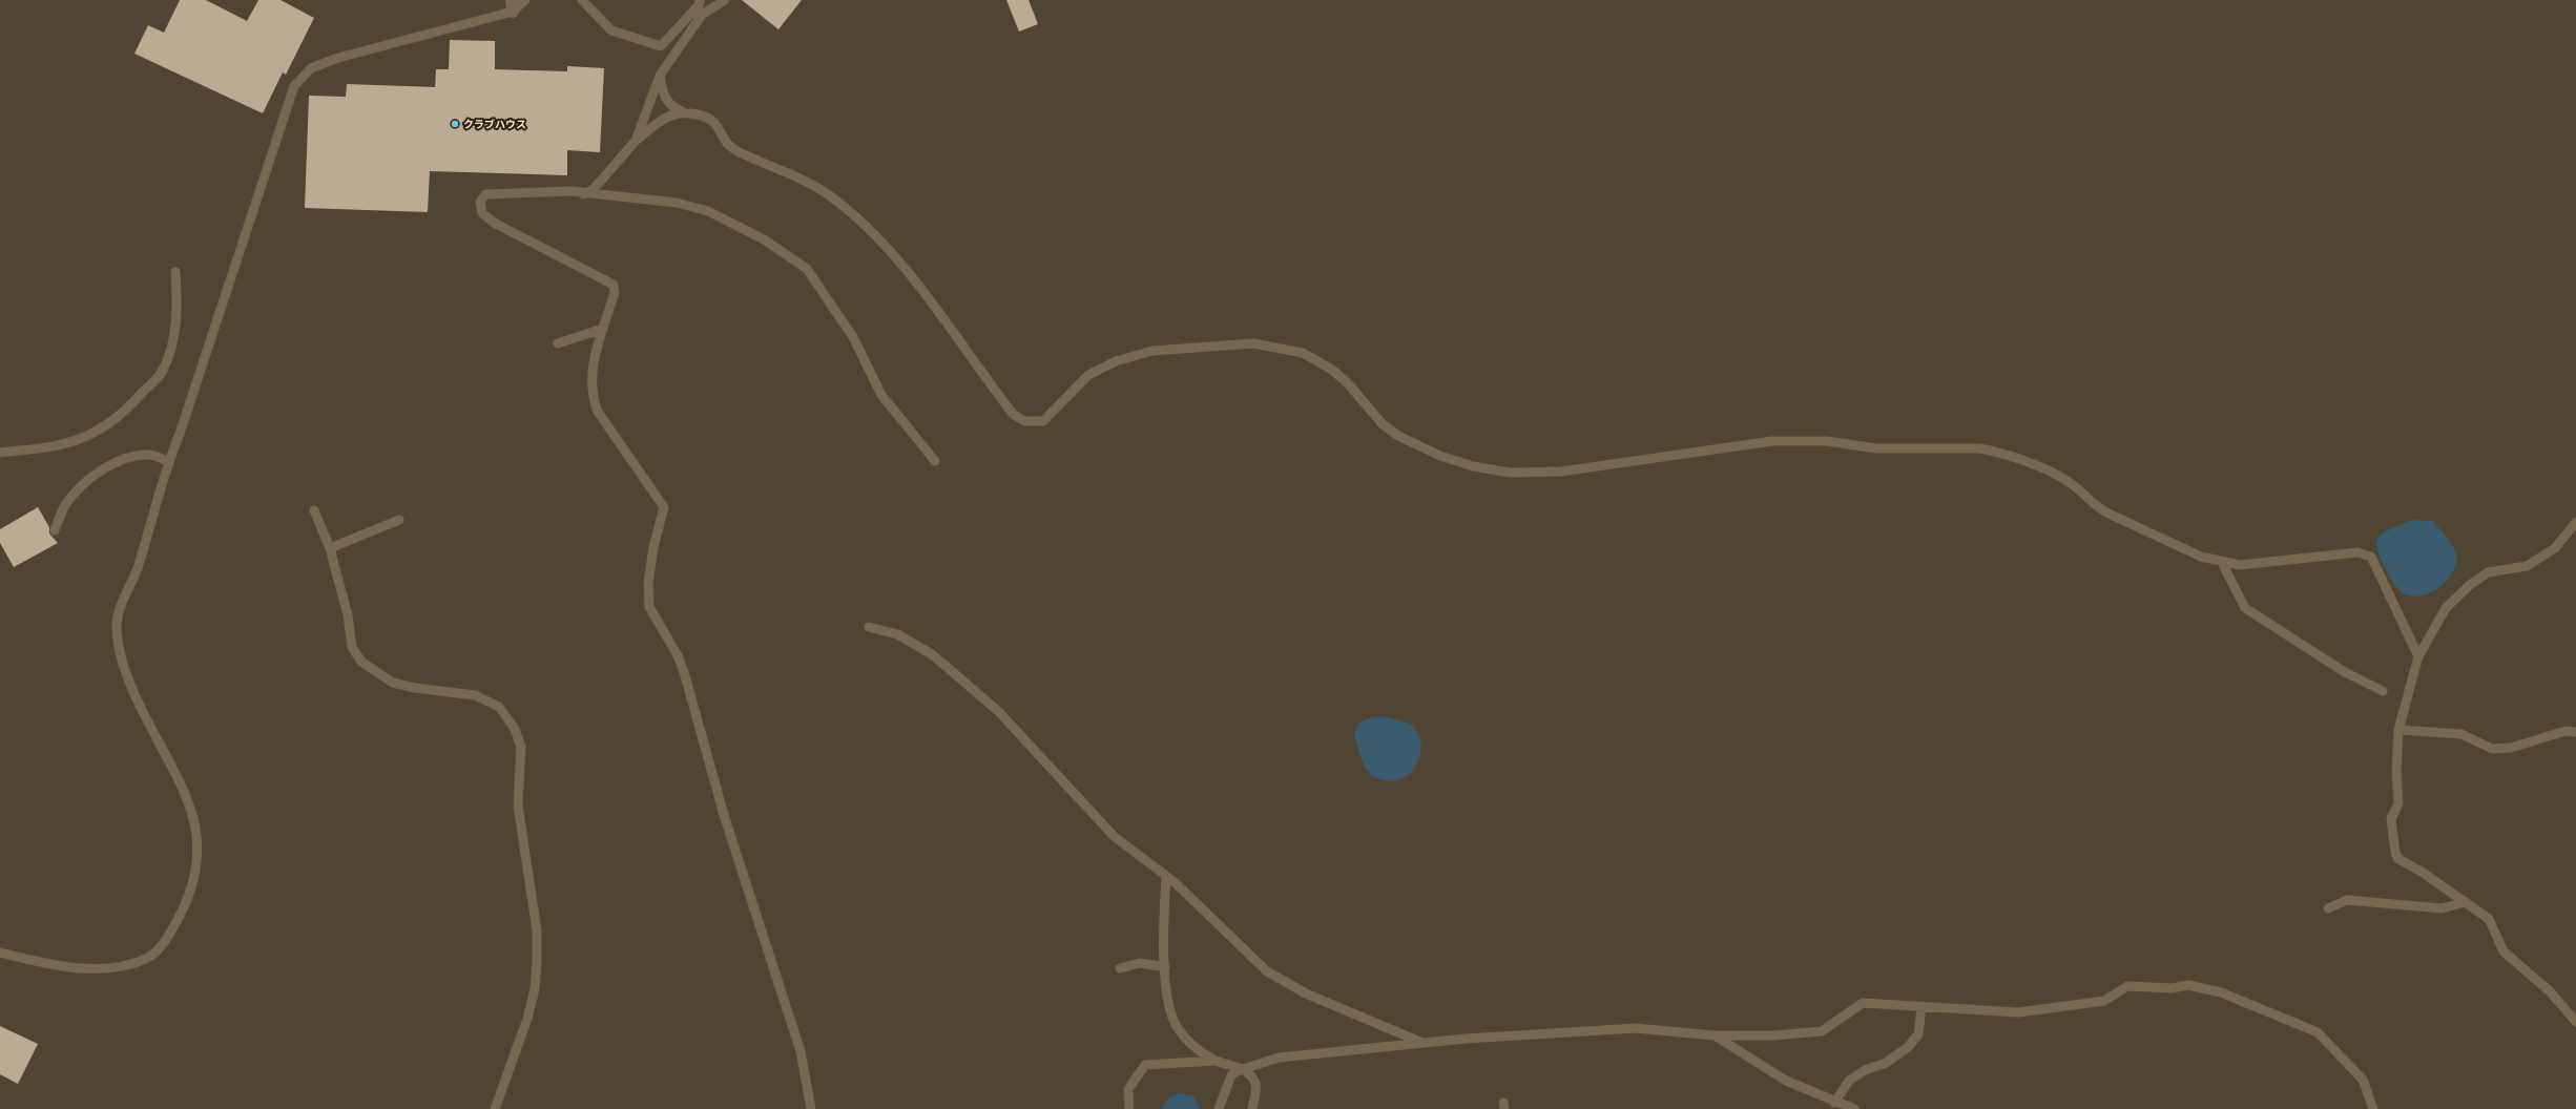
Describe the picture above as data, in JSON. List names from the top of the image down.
{
  "places": ["クラブハウス"]
}
